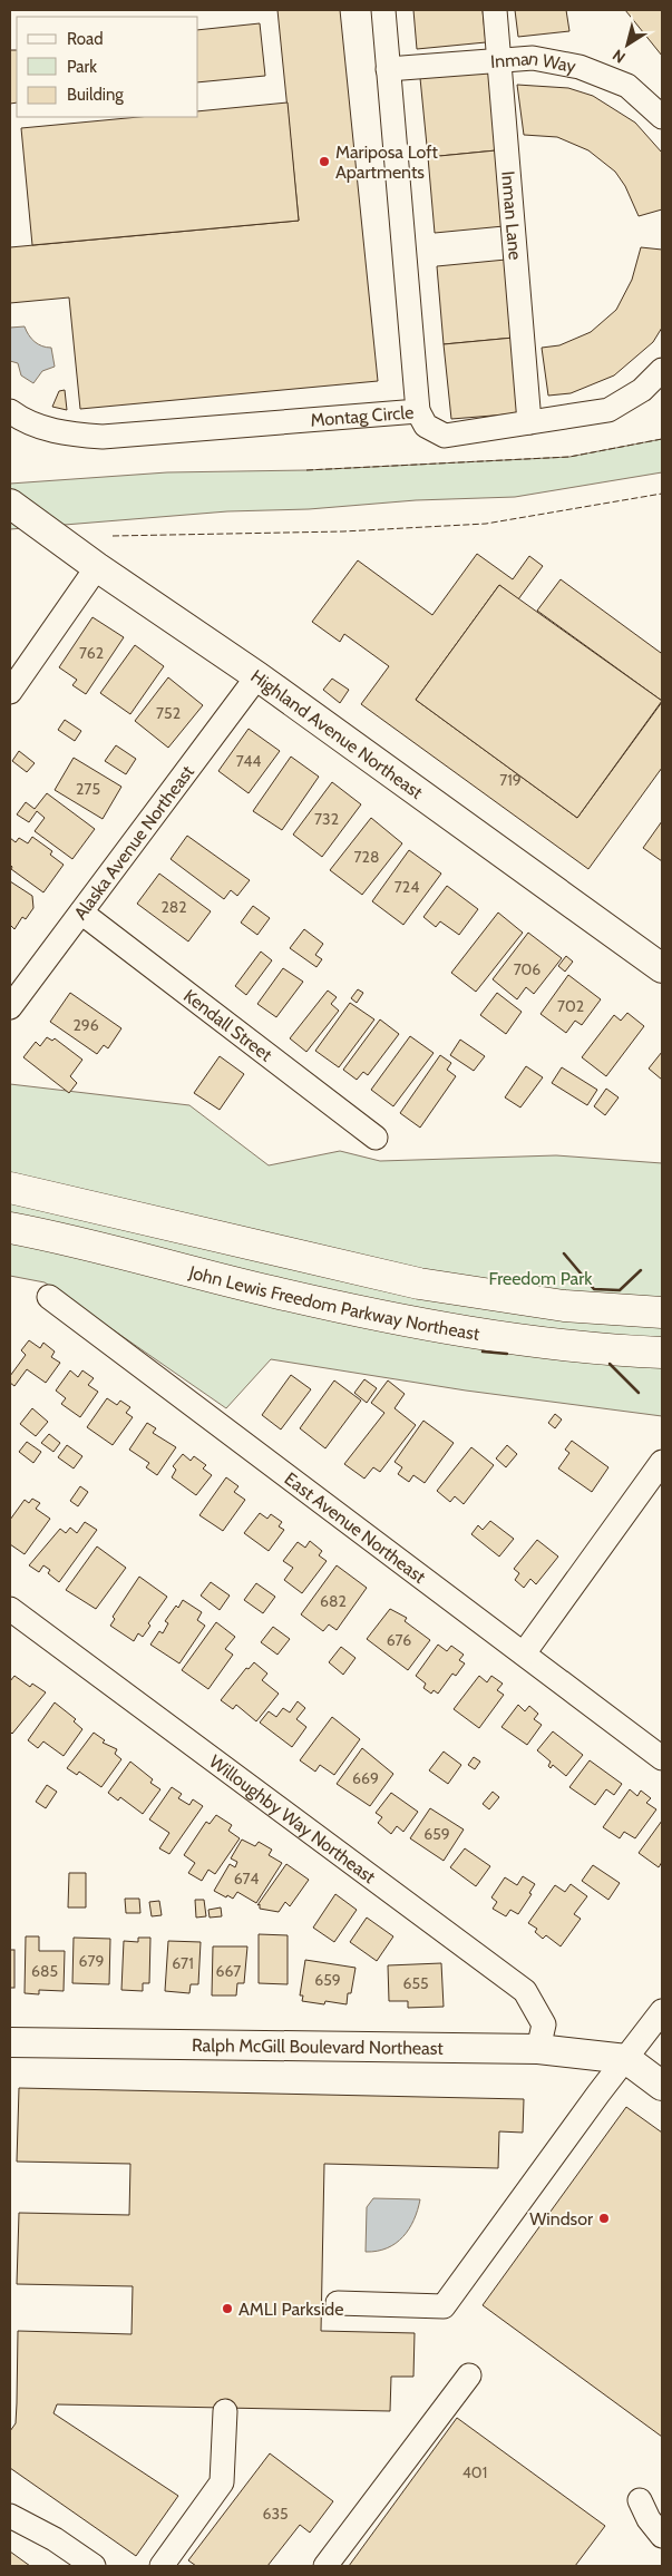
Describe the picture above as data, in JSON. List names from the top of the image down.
{
  "streets": {
    "highway": ["John Lewis Freedom Parkway Northeast"],
    "main road": ["Highland Avenue Northeast", "Ralph McGill Boulevard Northeast"],
    "street": [
      "Inman Way",
      "Inman Lane",
      "Montag Circle",
      "Alaska Avenue Northeast",
      "Kendall Street",
      "East Avenue Northeast",
      "Willoughby Way Northeast"
    ]
  },
  "crossings": [
    ["Inman Way", "Inman Lane"],
    ["Inman Way", "Montag Circle"],
    ["Highland Avenue Northeast", "Alaska Avenue Northeast"],
    ["Alaska Avenue Northeast", "Kendall Street"],
    ["Willoughby Way Northeast", "Ralph McGill Boulevard Northeast"]
  ],
  "parks": ["Freedom Park"],
  "places": ["Mariposa Loft Apartments", "Windsor", "AMLI Parkside"],
  "house_numbers": [
    "762",
    "752",
    "744",
    "719",
    "275",
    "732",
    "728",
    "724",
    "282",
    "706",
    "702",
    "296",
    "682",
    "676",
    "669",
    "659",
    "674",
    "679",
    "671",
    "685",
    "667",
    "659",
    "655",
    "401",
    "635"
  ],
  "legend": ["Road", "Park", "Building"],
  "north": "bottom left"
}
